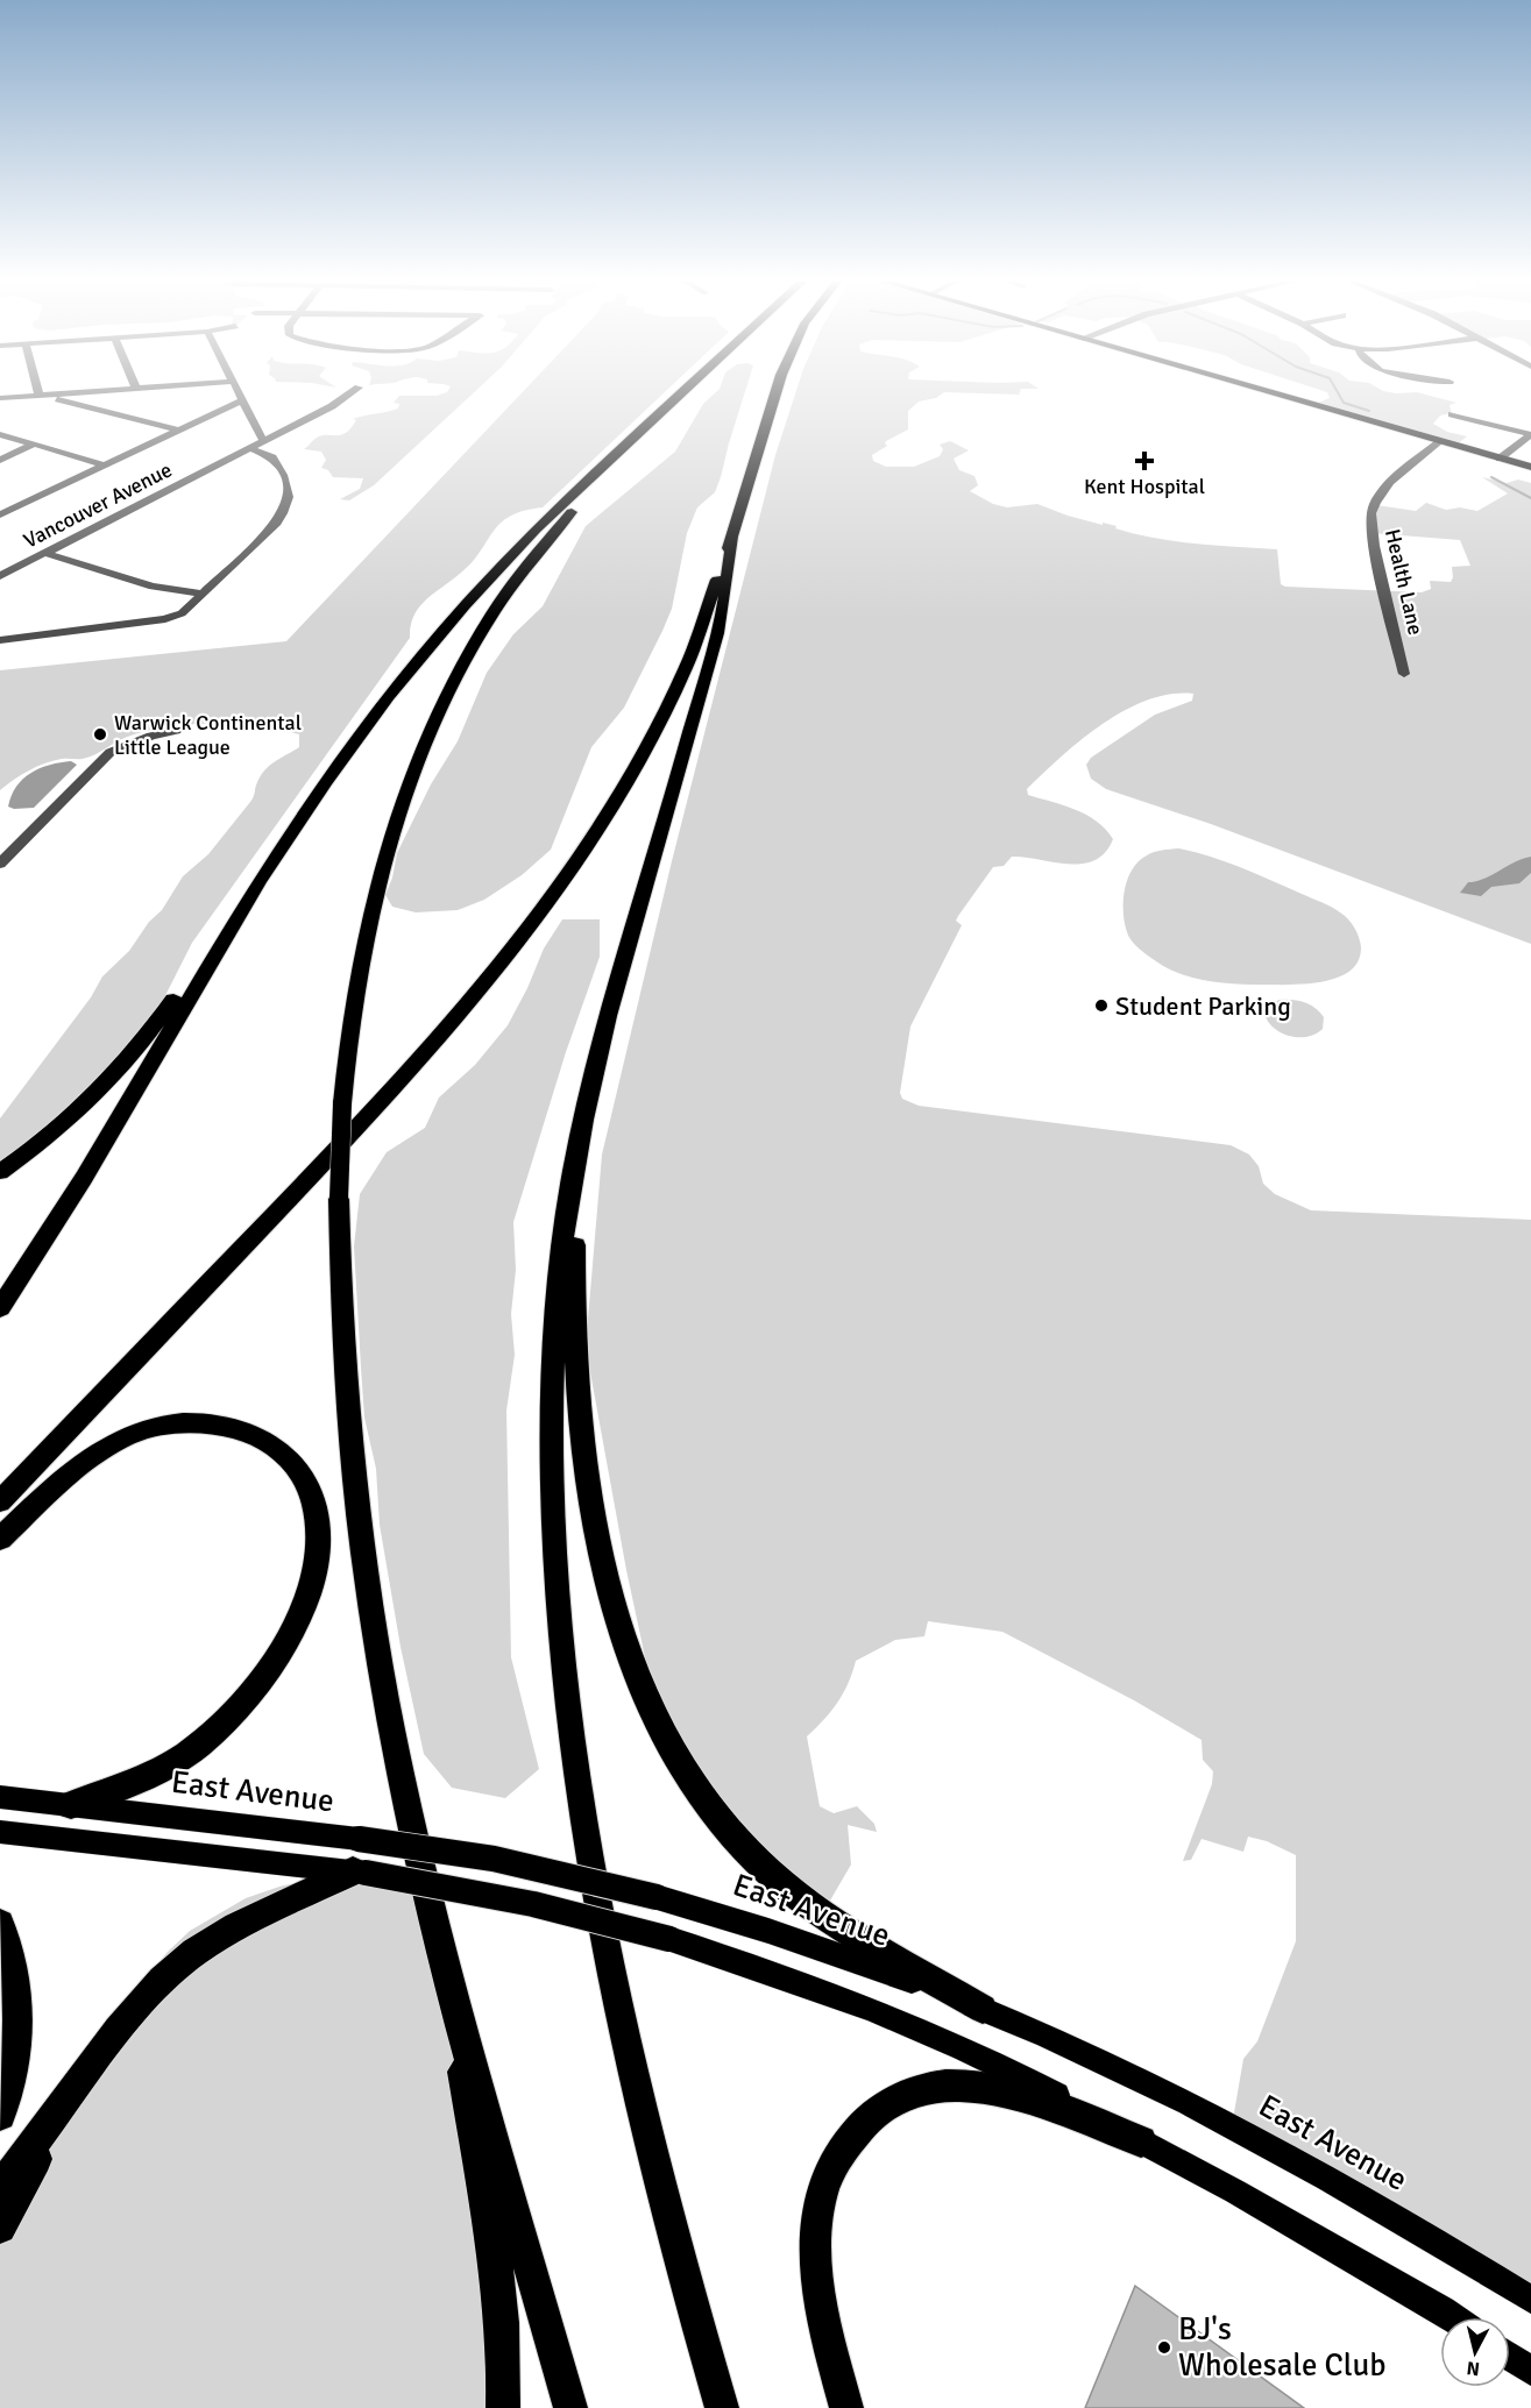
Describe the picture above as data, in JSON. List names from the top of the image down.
{
  "streets": {
    "main road": ["East Avenue"],
    "street": ["Vancouver Avenue", "Health Lane"]
  },
  "places": {
    "health": ["Kent Hospital"],
    "other": ["Warwick Continental Little League", "Student Parking", "BJ's Wholesale Club"]
  },
  "north": "bottom"
}
